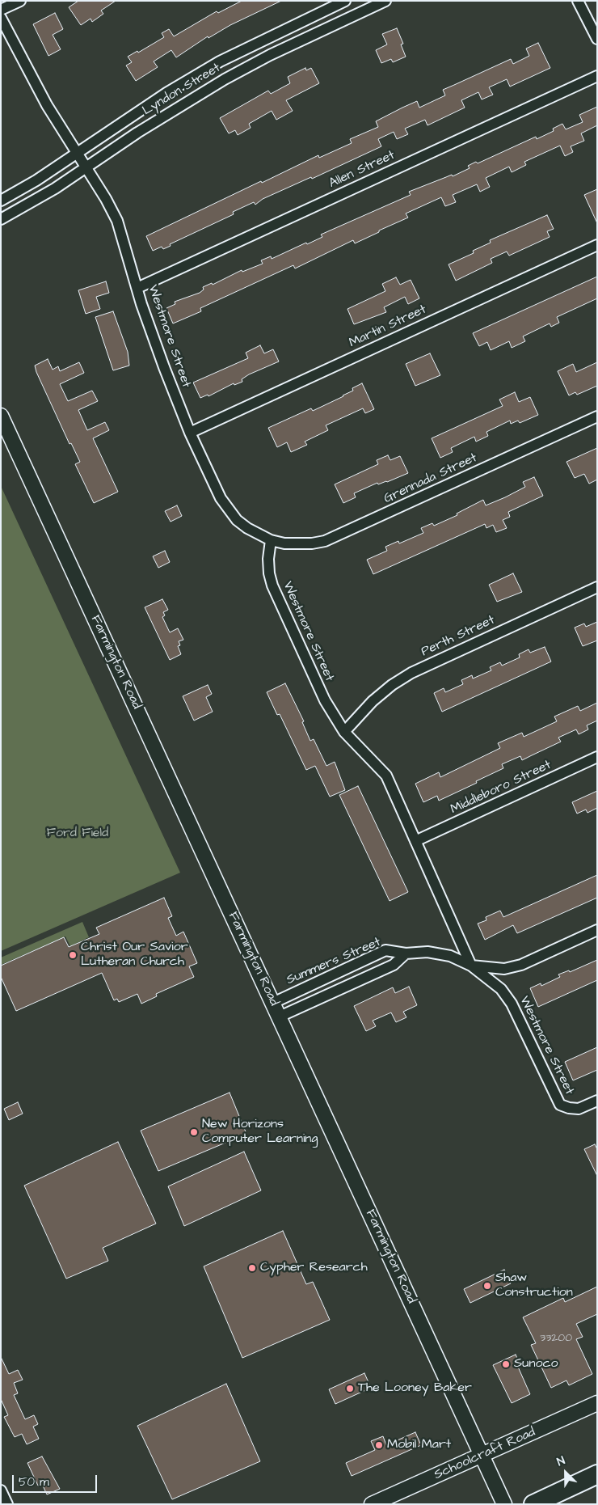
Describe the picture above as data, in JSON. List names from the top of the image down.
{
  "streets": {
    "main road": ["Farmington Road", "Schoolcraft Road"],
    "street": [
      "Lyndon Street",
      "Allen Street",
      "Martin Street",
      "Westmore Street",
      "Grennada Street",
      "Perth Street",
      "Middleboro Street",
      "Summers Street"
    ]
  },
  "crossings": [
    ["Lyndon Street", "Westmore Street"],
    ["Allen Street", "Westmore Street"],
    ["Martin Street", "Westmore Street"],
    ["Westmore Street", "Grennada Street"],
    ["Westmore Street", "Perth Street"],
    ["Westmore Street", "Middleboro Street"],
    ["Westmore Street", "Summers Street"],
    ["Farmington Road", "Summers Street"],
    ["Farmington Road", "Schoolcraft Road"]
  ],
  "parks": ["Ford Field"],
  "places": [
    "Christ Our Savior Lutheran Church",
    "New Horizons Computer Learning",
    "Cypher Research",
    "Shaw Construction",
    "Sunoco",
    "The Looney Baker",
    "Mobil Mart"
  ],
  "house_numbers": ["33200"],
  "scale_bar": "50 m",
  "north": "top left"
}
